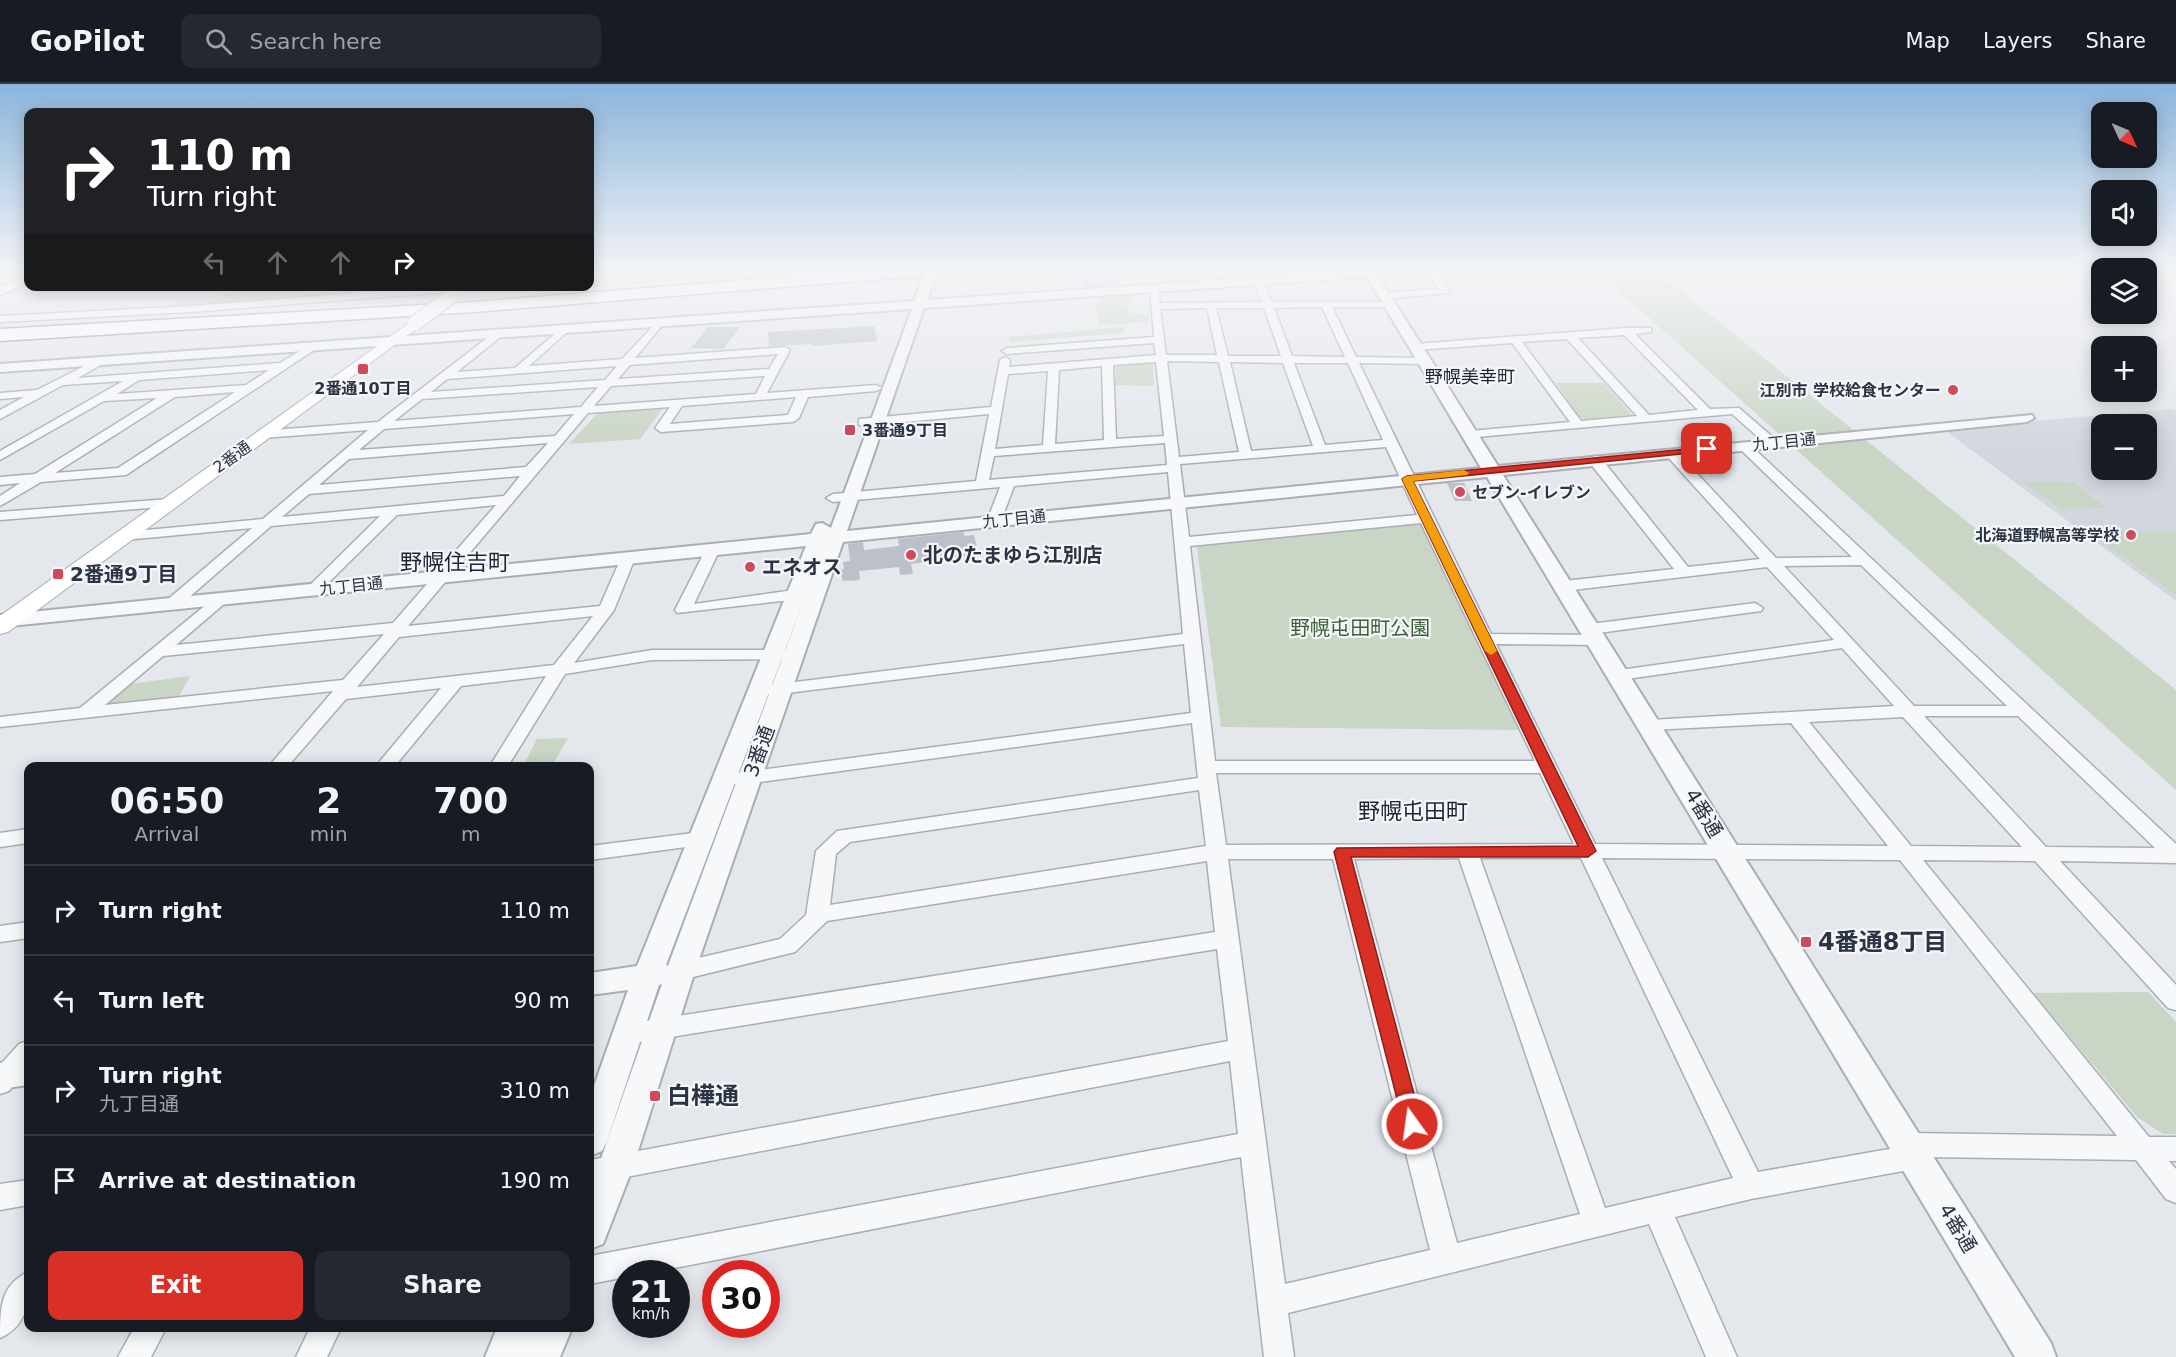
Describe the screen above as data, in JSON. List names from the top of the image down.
{
  "streets": {
    "main road": ["2番通"],
    "street": ["九丁目通", "3番通", "4番通"]
  },
  "crossings": [
    ["九丁目通", "2番通"],
    ["九丁目通", "3番通"],
    ["九丁目通", "4番通"]
  ],
  "districts": ["野幌美幸町", "野幌住吉町", "野幌屯田町"],
  "parks": ["野幌屯田町公園"],
  "places": {
    "transit": [
      "2番通10丁目",
      "3番通9丁目",
      "2番通9丁目",
      "4番通8丁目",
      "白樺通"
    ],
    "other": [
      "江別市 学校給食センター",
      "セブン-イレブン",
      "北海道野幌高等学校",
      "北のたまゆら江別店",
      "エネオス"
    ]
  },
  "north": "bottom right",
  "page": {
    "header": "GoPilot",
    "search": "Search here",
    "nav": ["Map", "Layers", "Share"],
    "map_buttons": ["+", "−"],
    "turn": ["110 m", "Turn right"],
    "eta": [
      "06:50",
      "Arrival",
      "2",
      "min",
      "700",
      "m"
    ],
    "list": [
      {
        "name": "Turn right",
        "value": "110 m"
      },
      {
        "name": "Turn left",
        "value": "90 m"
      },
      {
        "name": "Turn right",
        "note": "九丁目通",
        "value": "310 m"
      },
      {
        "name": "Arrive at destination",
        "value": "190 m"
      }
    ],
    "buttons": ["Exit", "Share"],
    "speed": "21 km/h",
    "limit": "30"
  }
}
